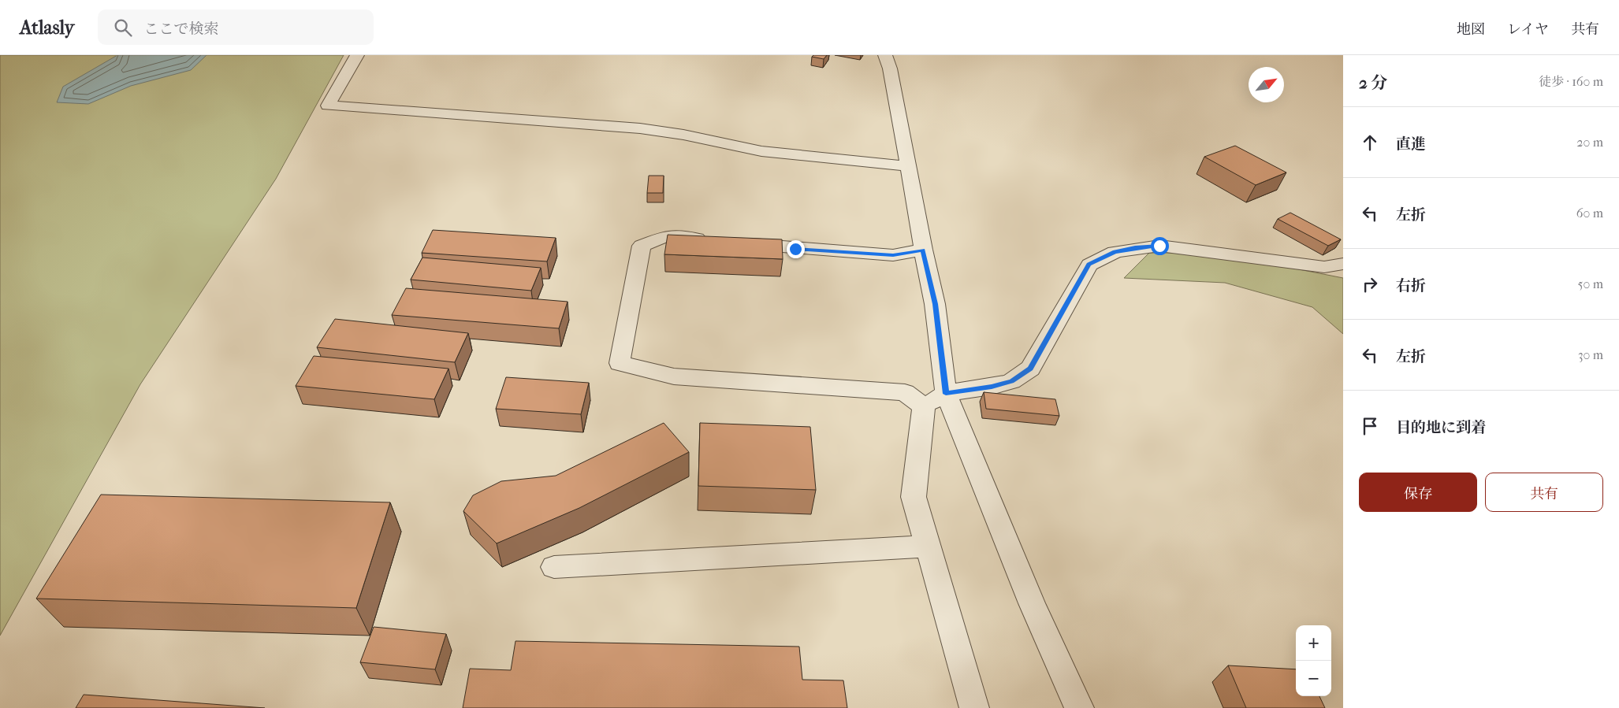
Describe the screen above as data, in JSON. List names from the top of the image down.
{
  "north": "top right",
  "page": {
    "header": "Atlasly",
    "search": "ここで検索",
    "nav": ["地図", "レイヤ", "共有"],
    "heading": ["2 分", "徒歩 · 160 m"],
    "list": [
      ["直進", "20 m"],
      ["左折", "60 m"],
      ["右折", "50 m"],
      ["左折", "30 m"],
      "目的地に到着"
    ],
    "buttons": ["保存", "共有"],
    "map_buttons": ["+", "−"]
  }
}
